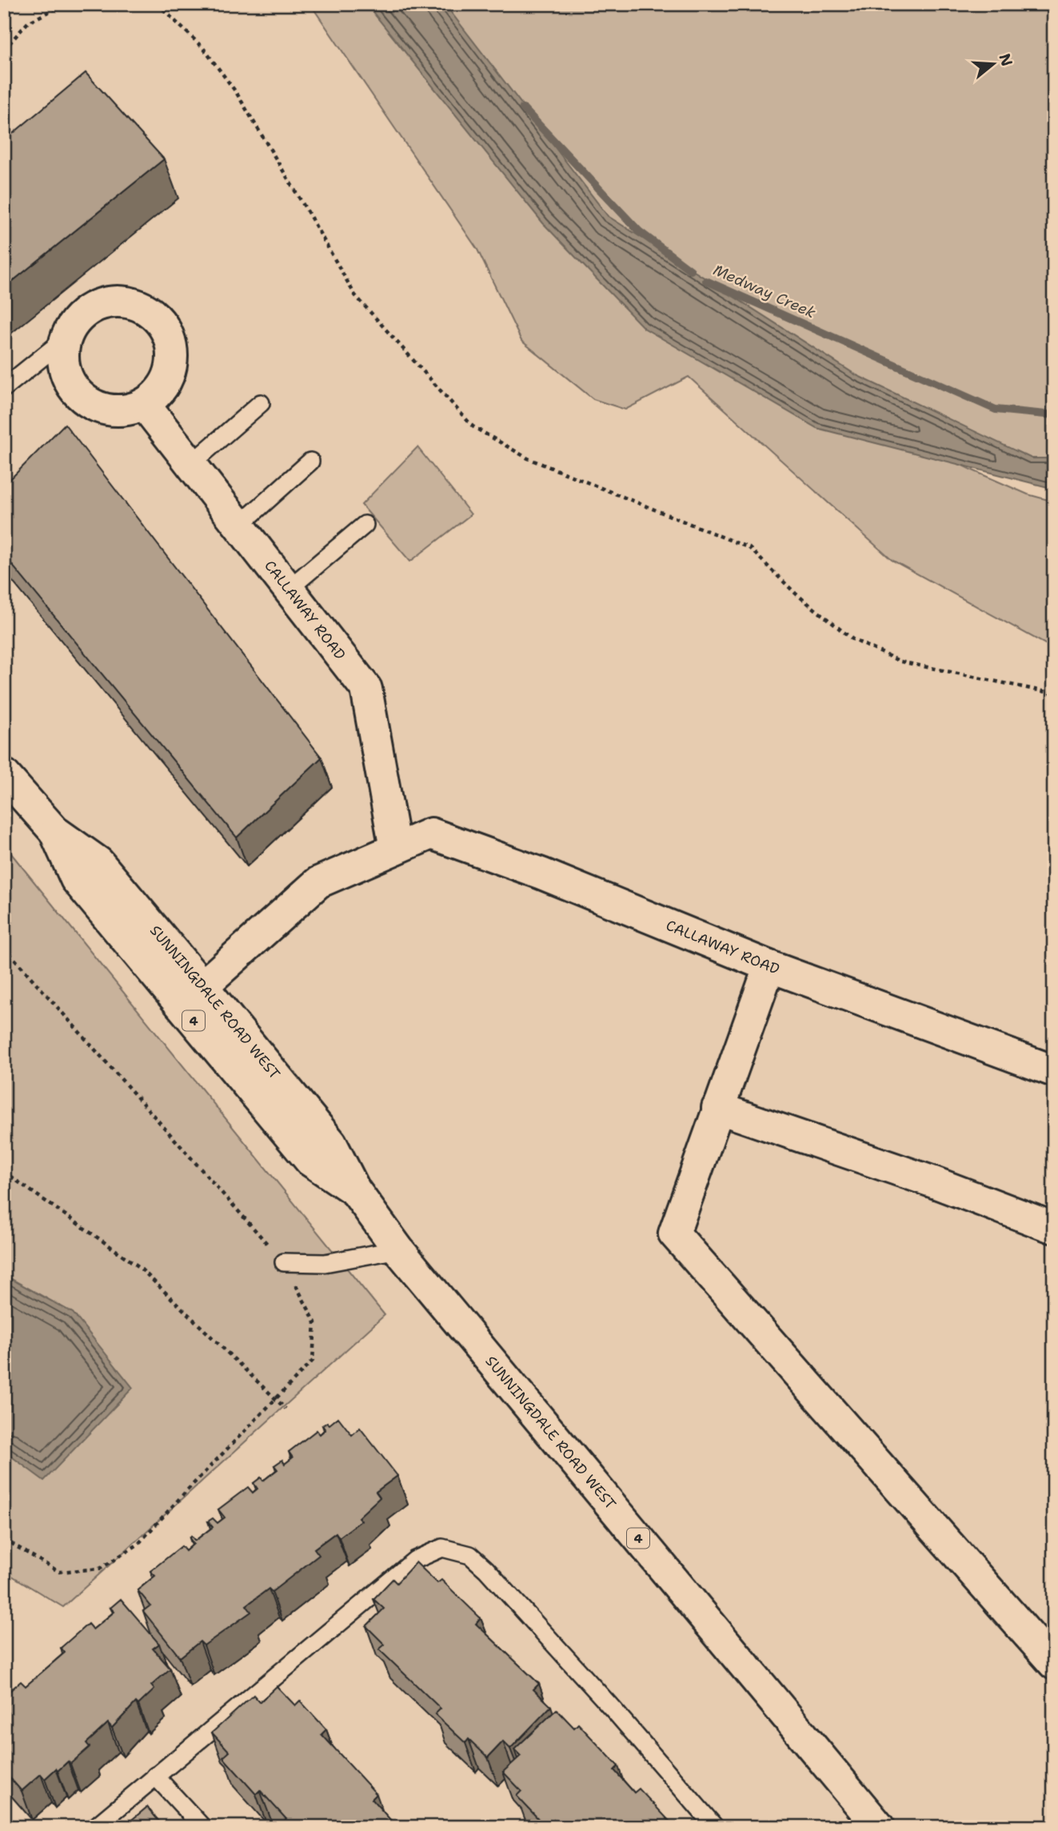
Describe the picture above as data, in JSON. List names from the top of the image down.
{
  "streets": {
    "street": ["CALLAWAY ROAD", "SUNNINGDALE ROAD WEST", "4"]
  },
  "crossings": [
    ["CALLAWAY ROAD", "SUNNINGDALE ROAD WEST"]
  ],
  "water": ["Medway Creek"],
  "north": "right"
}
